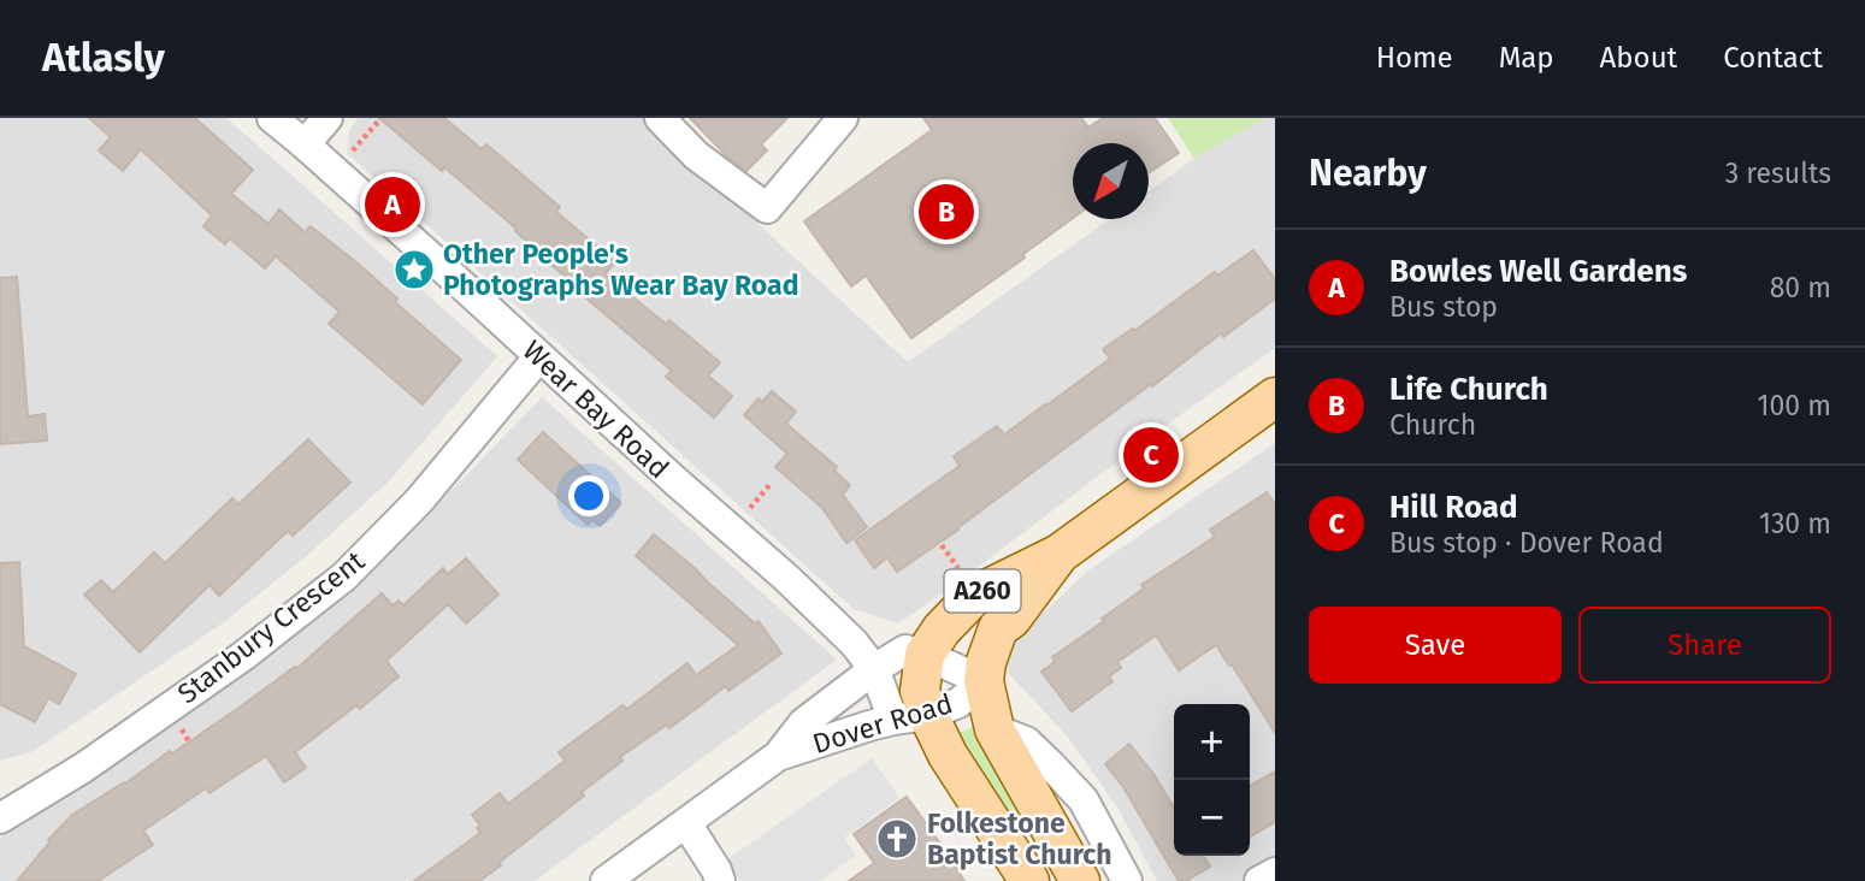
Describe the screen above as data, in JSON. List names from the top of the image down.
{
  "streets": {
    "main road": ["A260"],
    "street": ["Wear Bay Road", "Stanbury Crescent", "Dover Road"]
  },
  "crossings": [
    ["Wear Bay Road", "Stanbury Crescent"],
    ["Wear Bay Road", "Dover Road"],
    ["A260", "Dover Road"]
  ],
  "places": {
    "place": ["Other People's Photographs Wear Bay Road"],
    "church": ["Folkestone Baptist Church"]
  },
  "north": "bottom left",
  "page": {
    "header": "Atlasly",
    "nav": [
      "Home",
      "Map",
      "About",
      "Contact"
    ],
    "heading": ["Nearby", "3 results"],
    "pins": ["A", "B", "C"],
    "list": [
      {
        "mark": "A",
        "name": "Bowles Well Gardens",
        "note": "Bus stop",
        "value": "80 m"
      },
      {
        "mark": "B",
        "name": "Life Church",
        "note": "Church",
        "value": "100 m"
      },
      {
        "mark": "C",
        "name": "Hill Road",
        "note": "Bus stop · Dover Road",
        "value": "130 m"
      }
    ],
    "buttons": ["Save", "Share"],
    "map_buttons": ["+", "−"]
  }
}
